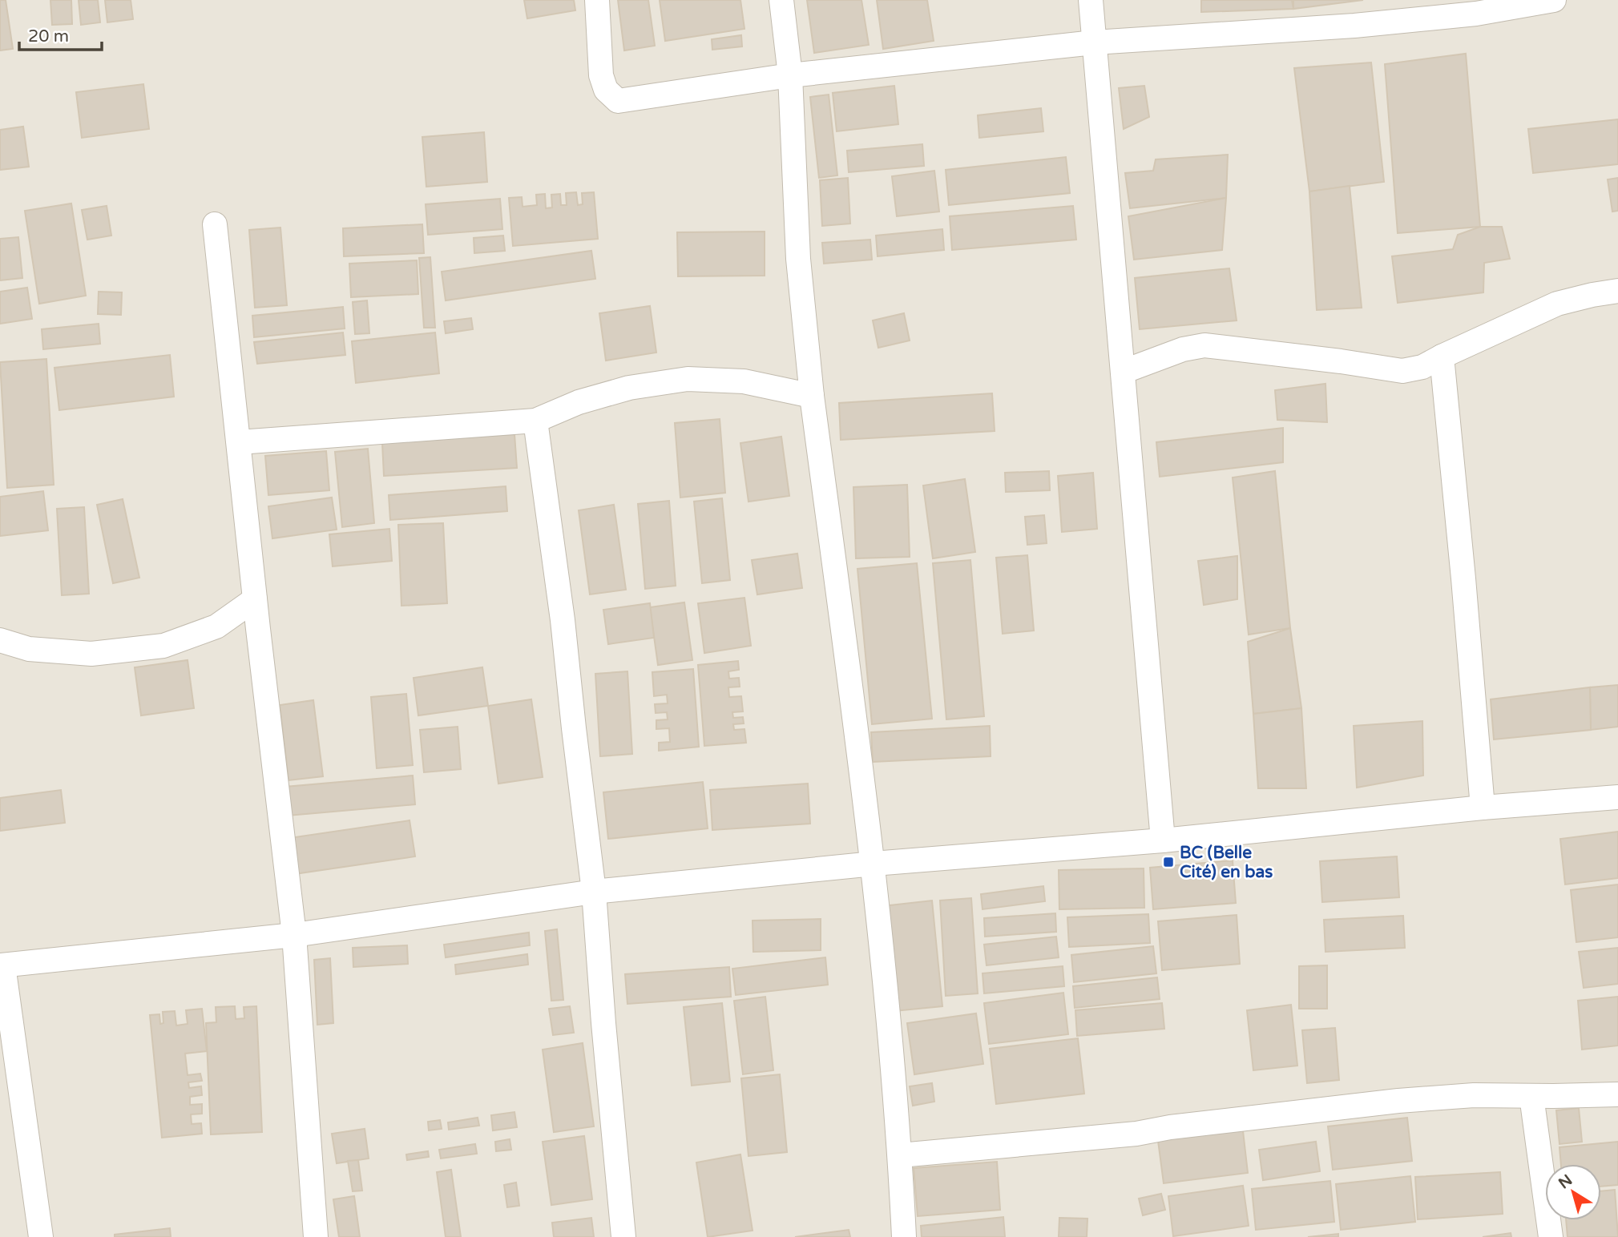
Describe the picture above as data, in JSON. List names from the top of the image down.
{
  "places": {
    "transit": ["BC (Belle Cité) en bas"]
  },
  "scale_bar": "20 m",
  "north": "top left"
}
